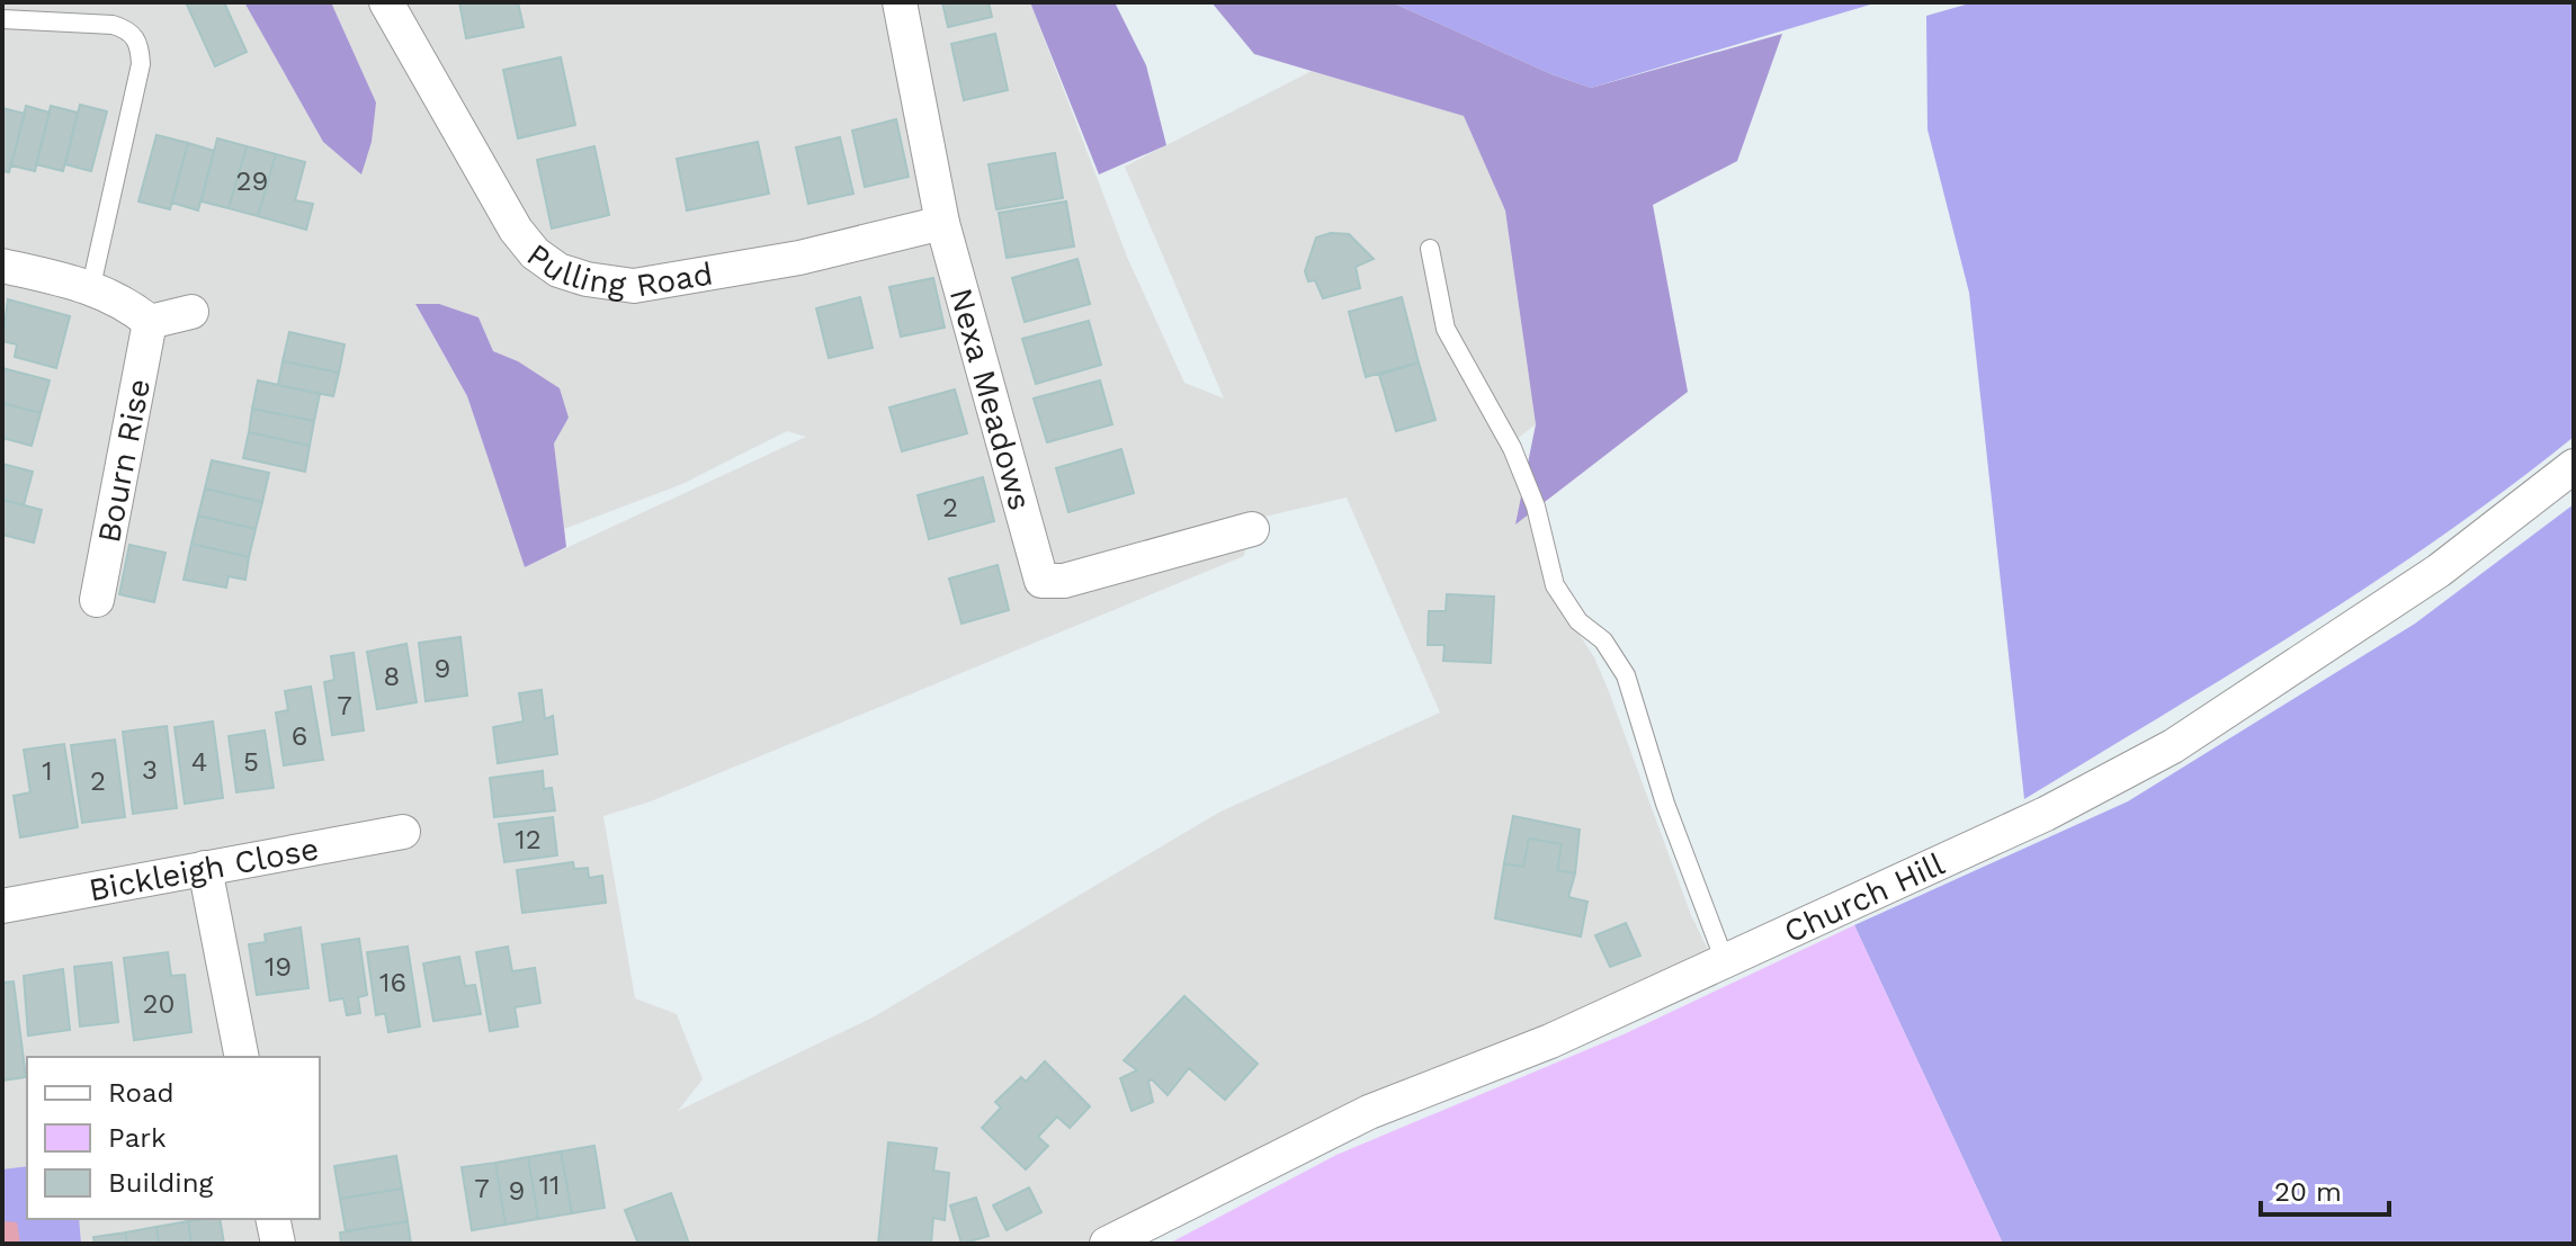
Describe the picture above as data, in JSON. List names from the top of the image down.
{
  "streets": {
    "street": [
      "Pulling Road",
      "Nexa Meadows",
      "Bourn Rise",
      "Bickleigh Close",
      "Church Hill"
    ]
  },
  "crossings": [
    ["Pulling Road", "Nexa Meadows"]
  ],
  "house_numbers": [
    "29",
    "2",
    "9",
    "8",
    "7",
    "6",
    "4",
    "5",
    "3",
    "1",
    "2",
    "12",
    "19",
    "16",
    "20",
    "11",
    "7",
    "9"
  ],
  "legend": ["Road", "Park", "Building"],
  "scale_bar": "20 m"
}
